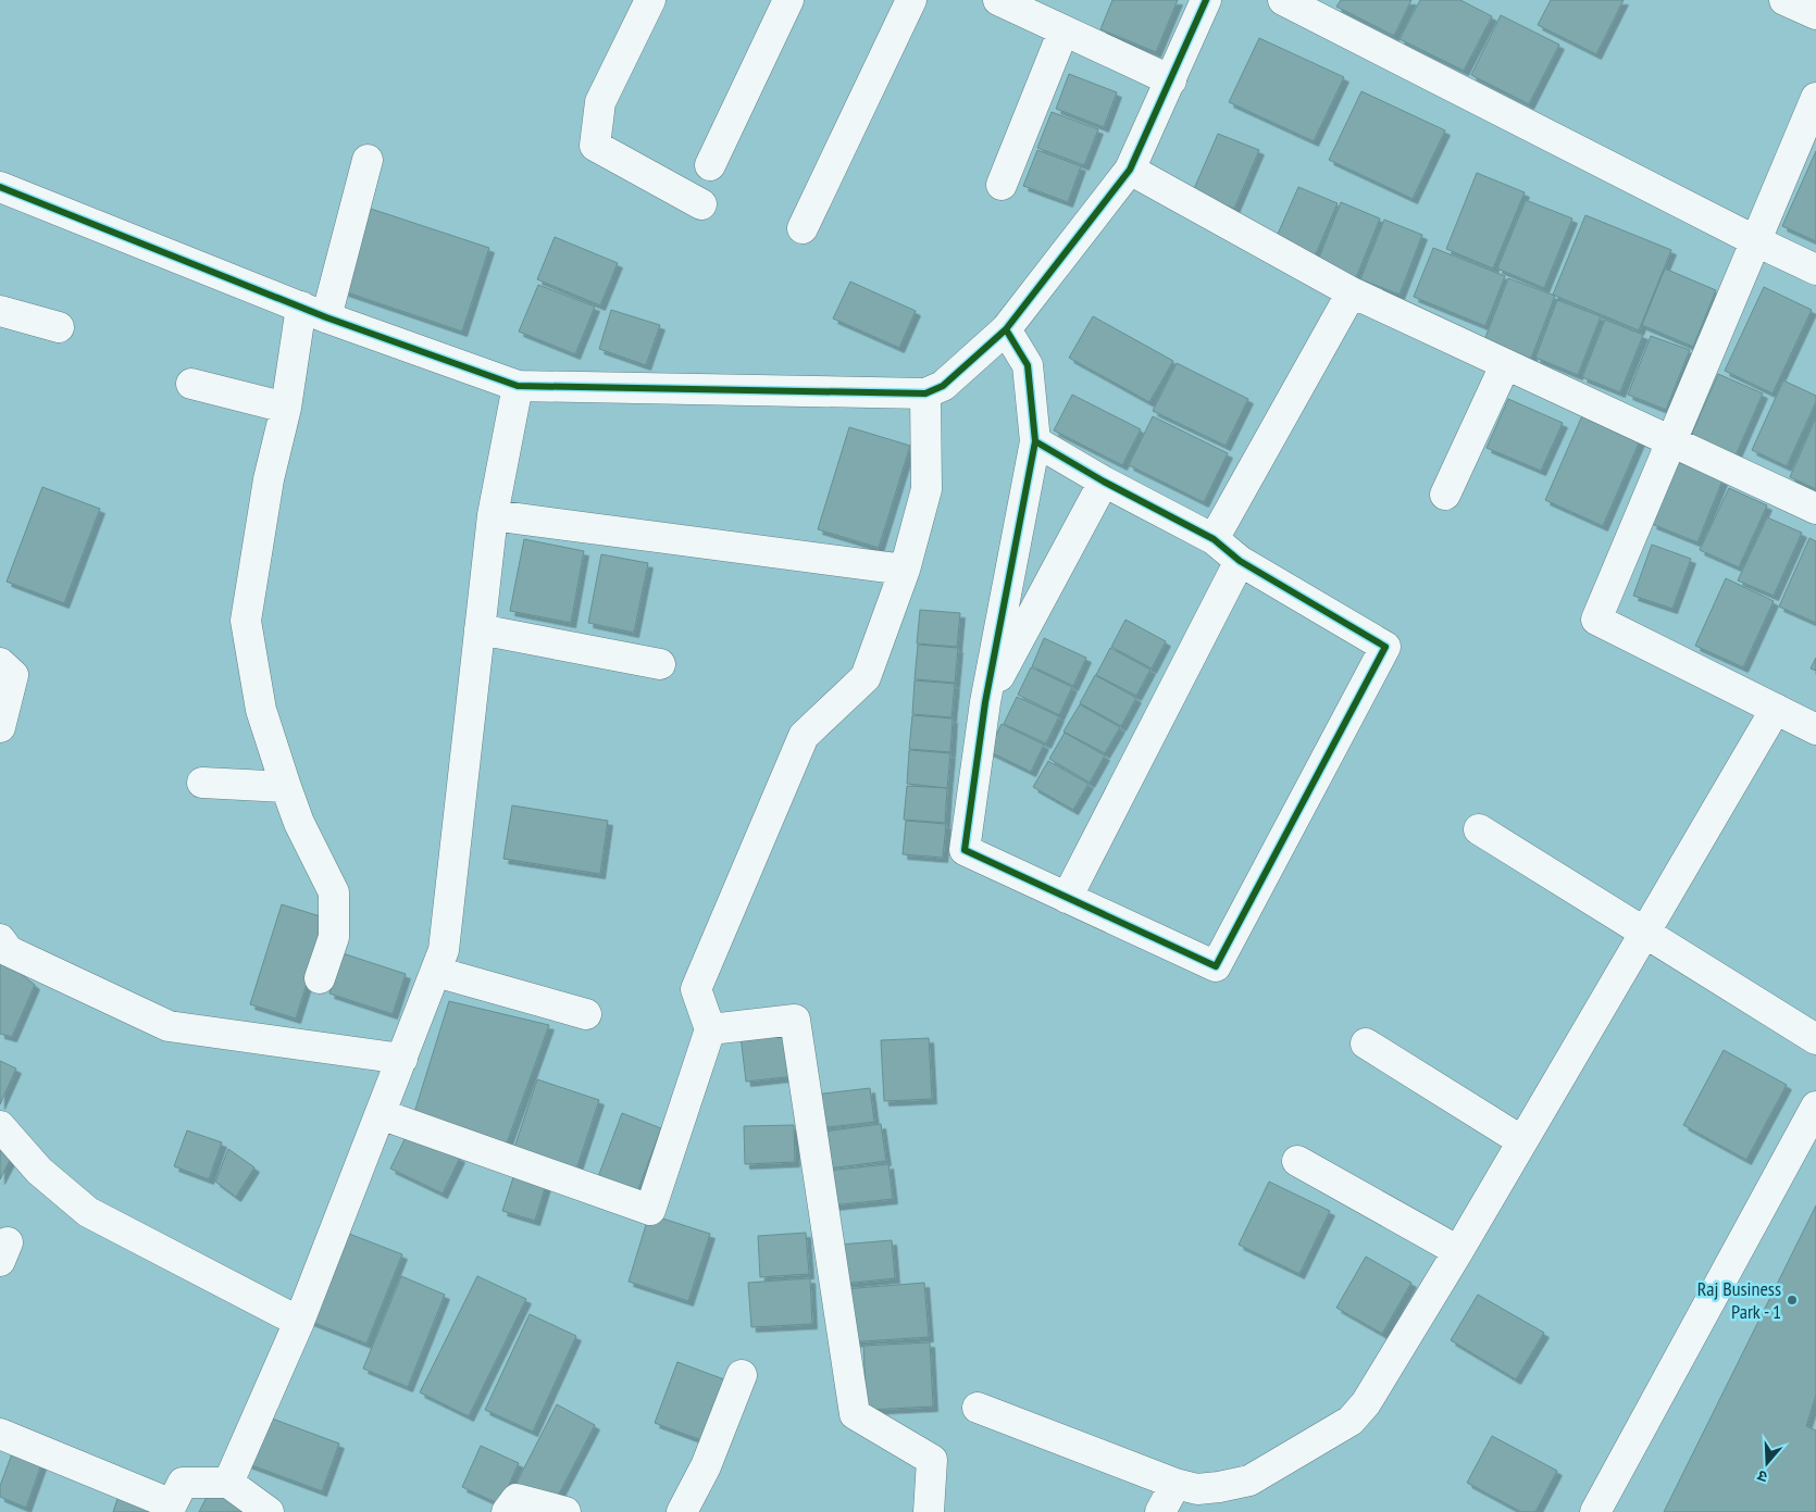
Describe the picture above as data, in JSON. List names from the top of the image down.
{
  "places": ["Raj Business Park - 1"],
  "north": "bottom"
}
